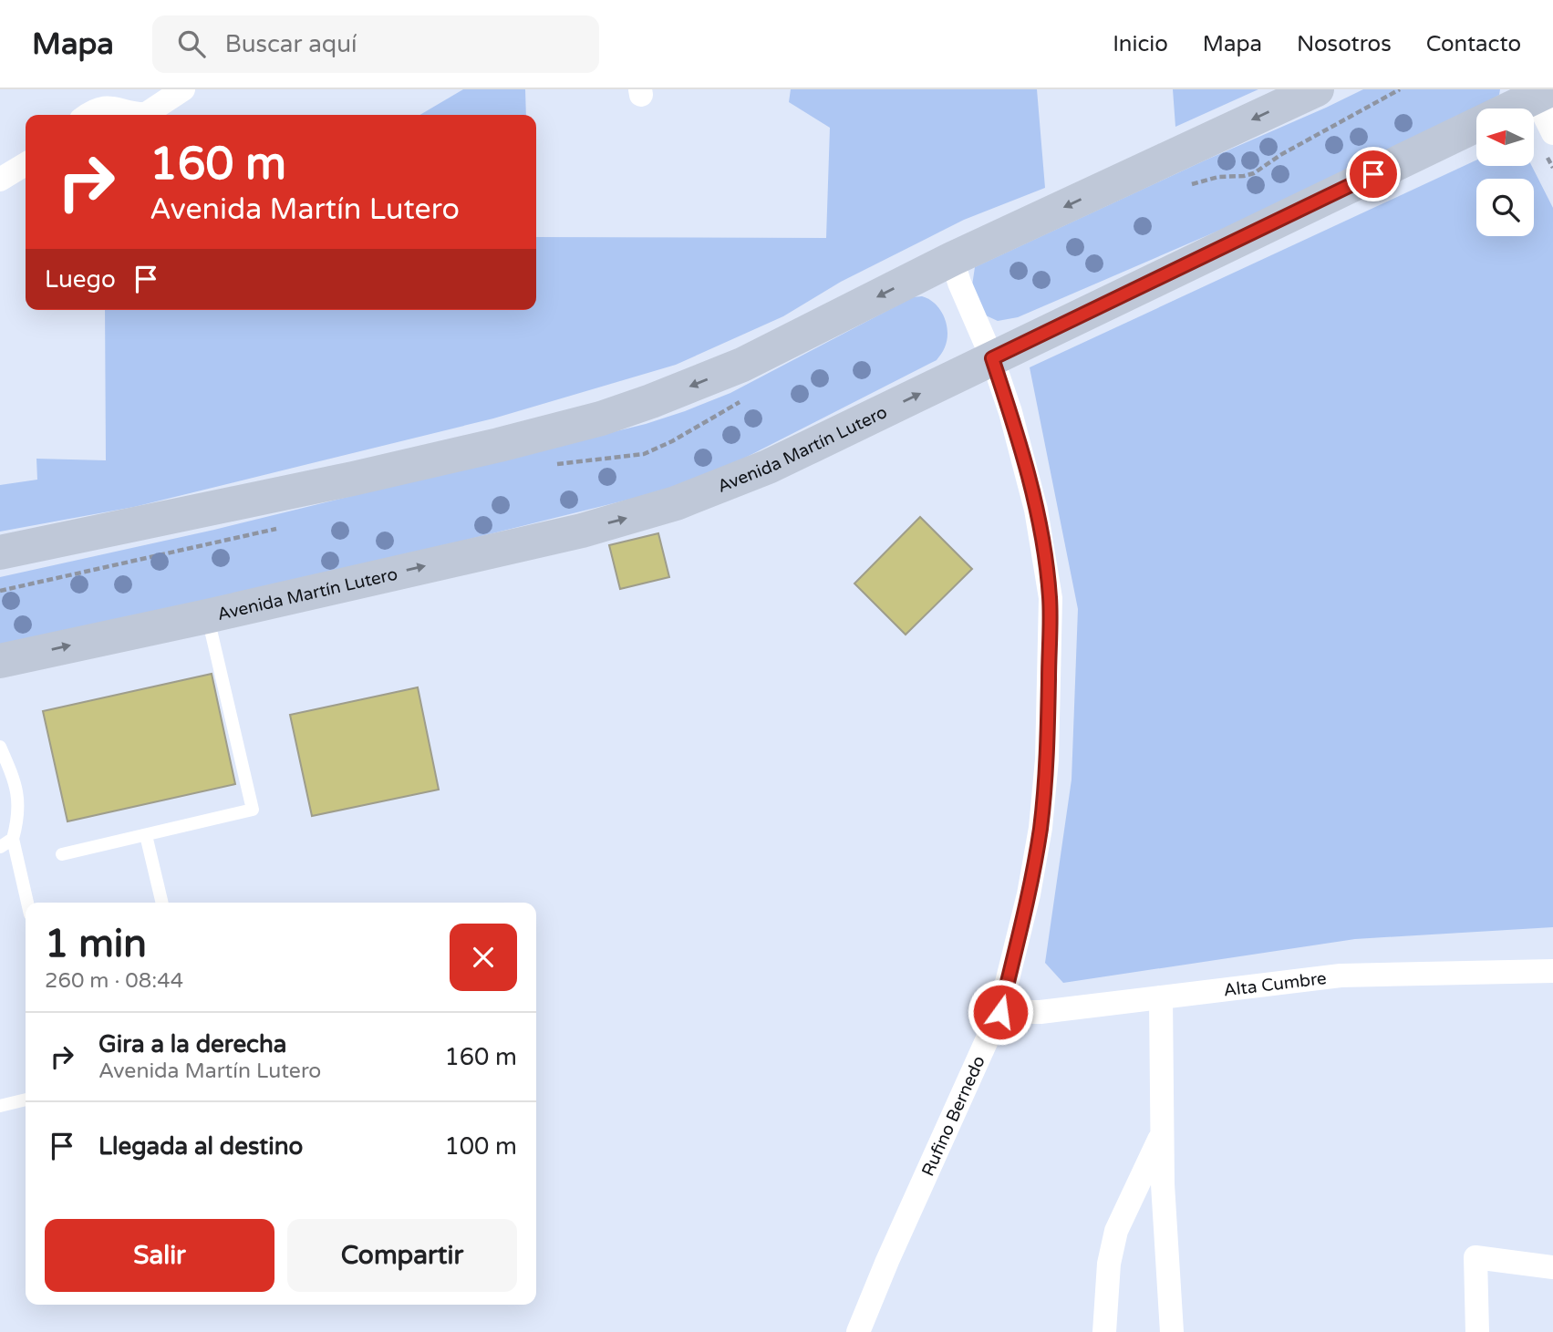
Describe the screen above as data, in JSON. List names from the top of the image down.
{
  "streets": {
    "street": ["Avenida Martín Lutero", "Alta Cumbre", "Rufino Bernedo"]
  },
  "crossings": [
    ["Avenida Martín Lutero", "Rufino Bernedo"],
    ["Alta Cumbre", "Rufino Bernedo"]
  ],
  "north": "left",
  "page": {
    "header": "Mapa",
    "search": "Buscar aquí",
    "nav": [
      "Inicio",
      "Mapa",
      "Nosotros",
      "Contacto"
    ],
    "turn": ["160 m", "Avenida Martín Lutero"],
    "then": "Luego",
    "heading": ["1 min", "260 m · 08:44"],
    "list": [
      {
        "name": "Gira a la derecha",
        "note": "Avenida Martín Lutero",
        "value": "160 m"
      },
      {
        "name": "Llegada al destino",
        "value": "100 m"
      }
    ],
    "buttons": ["Salir", "Compartir"]
  }
}
